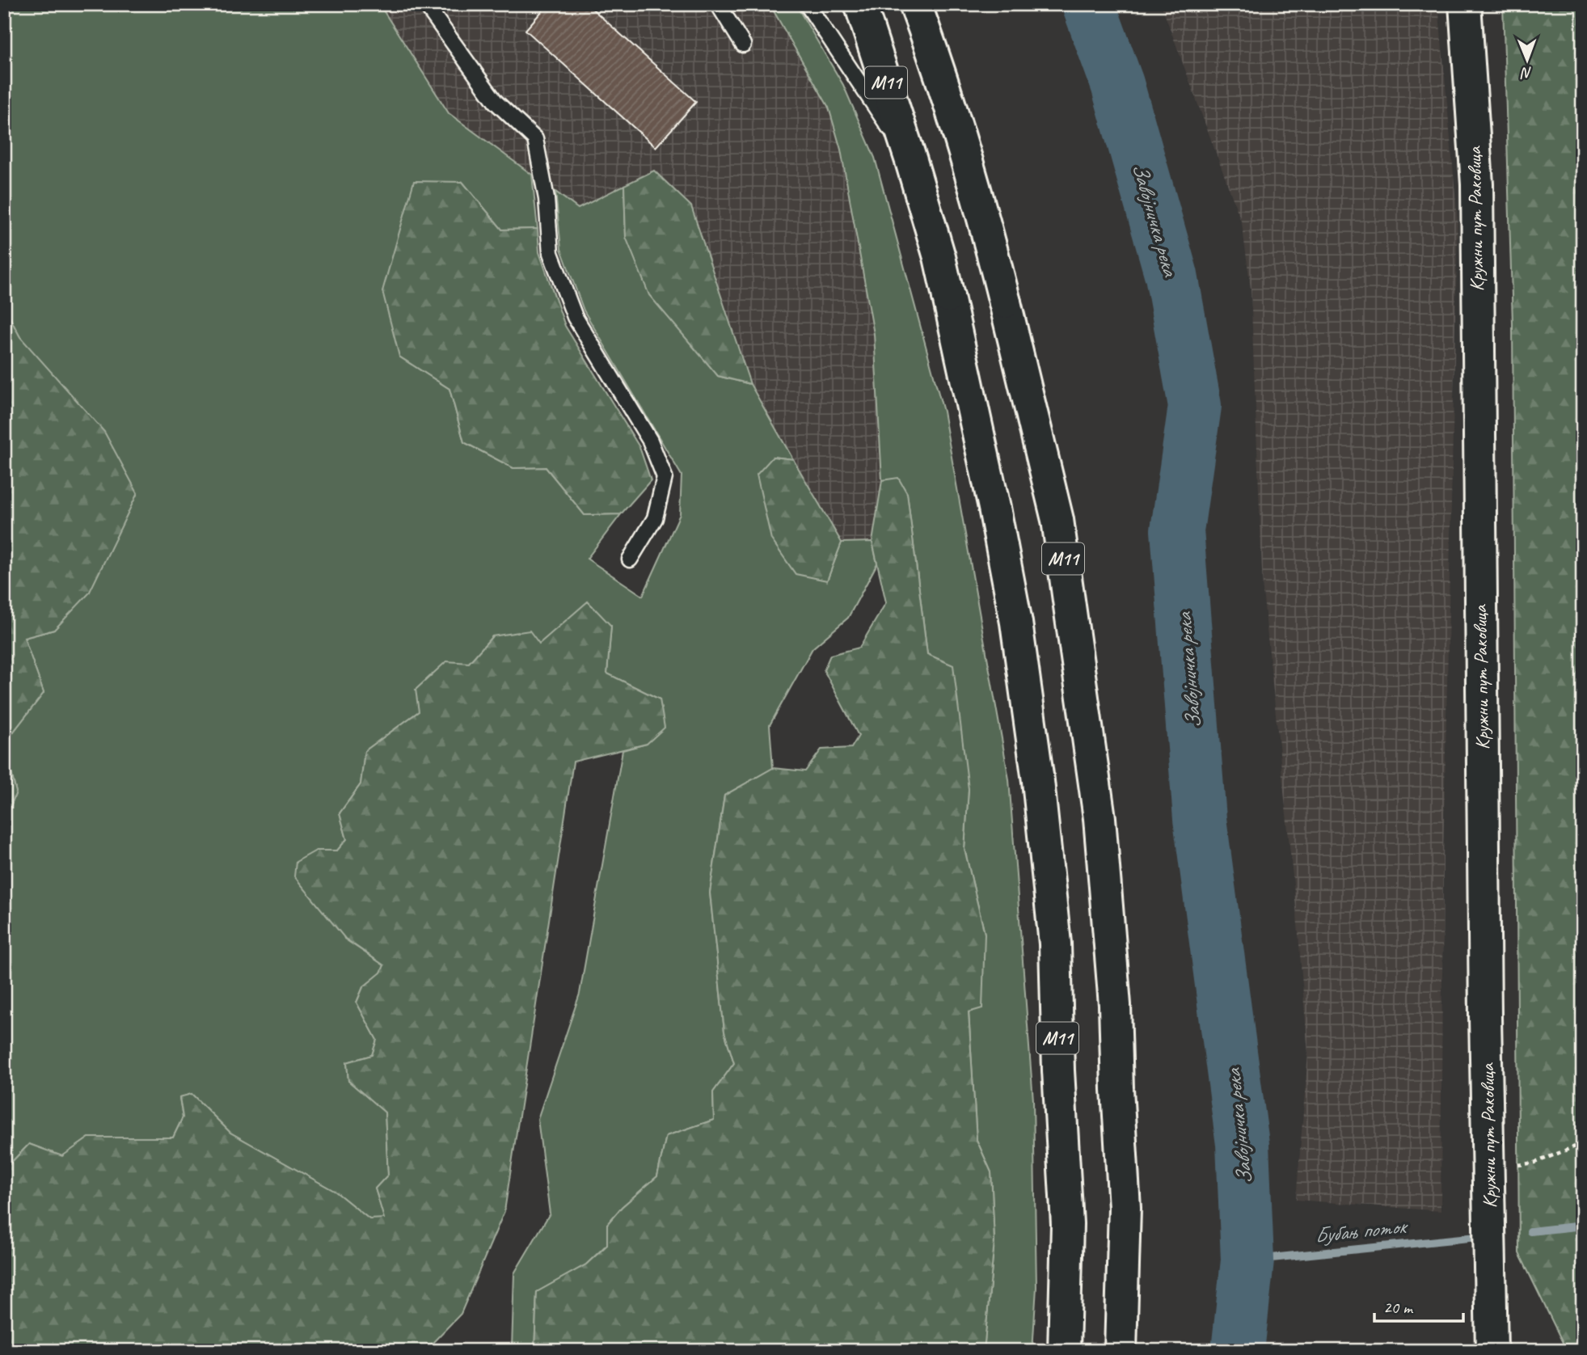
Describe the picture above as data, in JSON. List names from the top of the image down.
{
  "streets": {
    "main road": ["M11", "Кружни пут Раковица"]
  },
  "water": ["Завојничка река", "Бубањ поток"],
  "scale_bar": "20 m",
  "north": "bottom"
}
